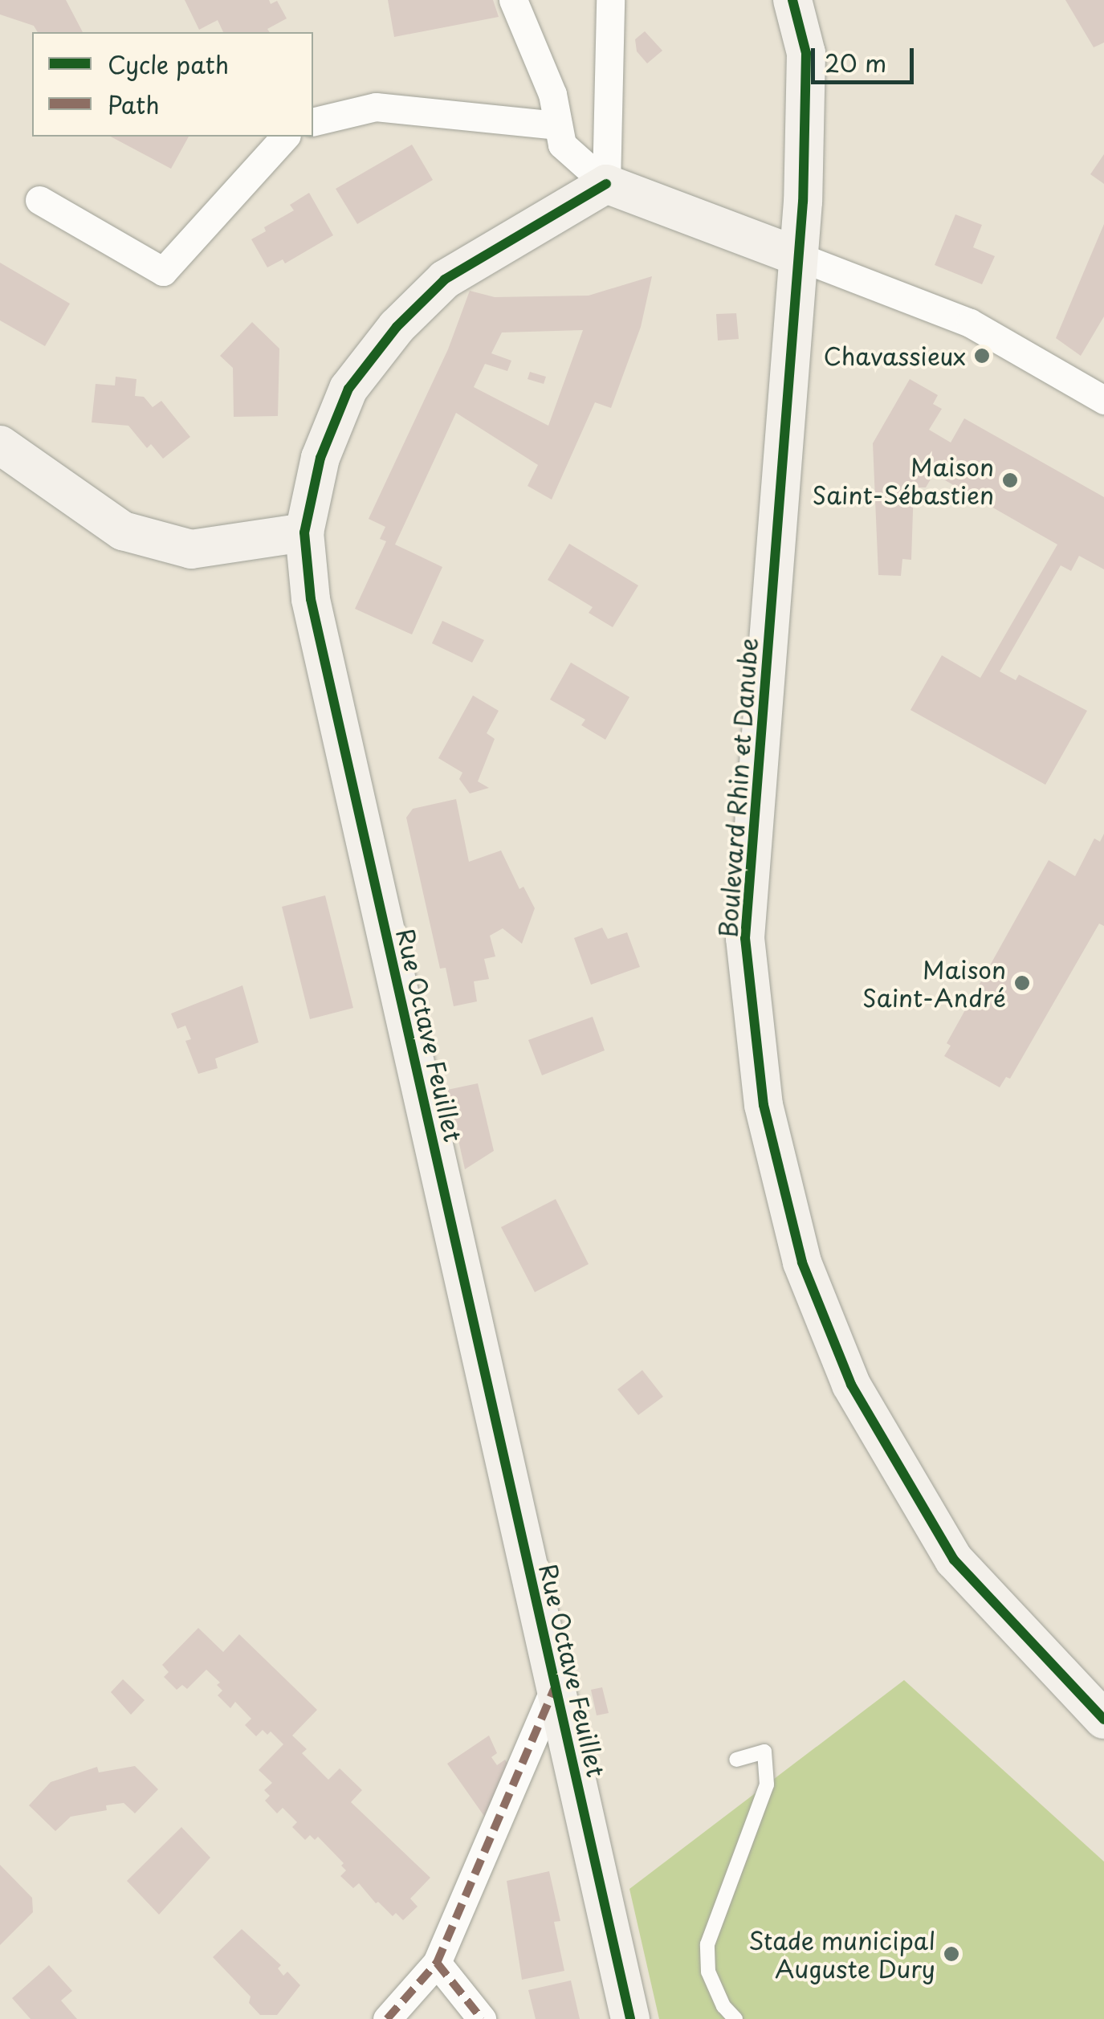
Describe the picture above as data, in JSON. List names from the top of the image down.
{
  "streets": {
    "street": ["Boulevard Rhin et Danube", "Rue Octave Feuillet"]
  },
  "places": [
    "Chavassieux",
    "Maison Saint-Sébastien",
    "Maison Saint-André",
    "Stade municipal Auguste Dury"
  ],
  "legend": ["Cycle path", "Path"],
  "scale_bar": "20 m"
}
